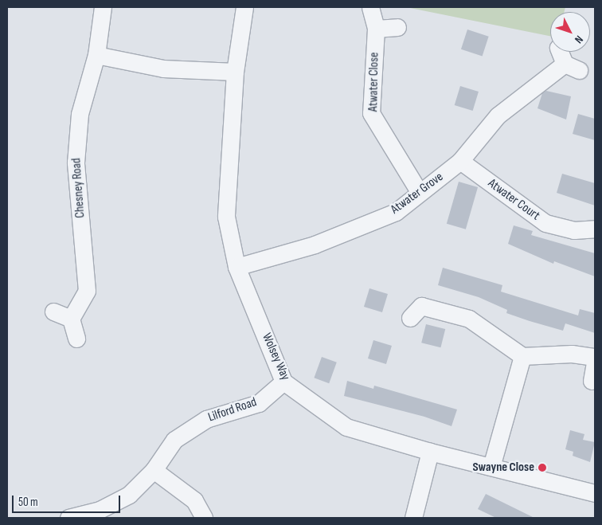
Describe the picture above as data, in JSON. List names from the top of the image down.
{
  "streets": {
    "street": [
      "Atwater Close",
      "Chesney Road",
      "Atwater Grove",
      "Atwater Court",
      "Wolsey Way",
      "Lilford Road"
    ]
  },
  "crossings": [
    ["Atwater Close", "Atwater Grove"],
    ["Atwater Grove", "Atwater Court"],
    ["Atwater Grove", "Wolsey Way"],
    ["Wolsey Way", "Lilford Road"]
  ],
  "places": ["Swayne Close"],
  "scale_bar": "50 m",
  "north": "bottom right"
}
